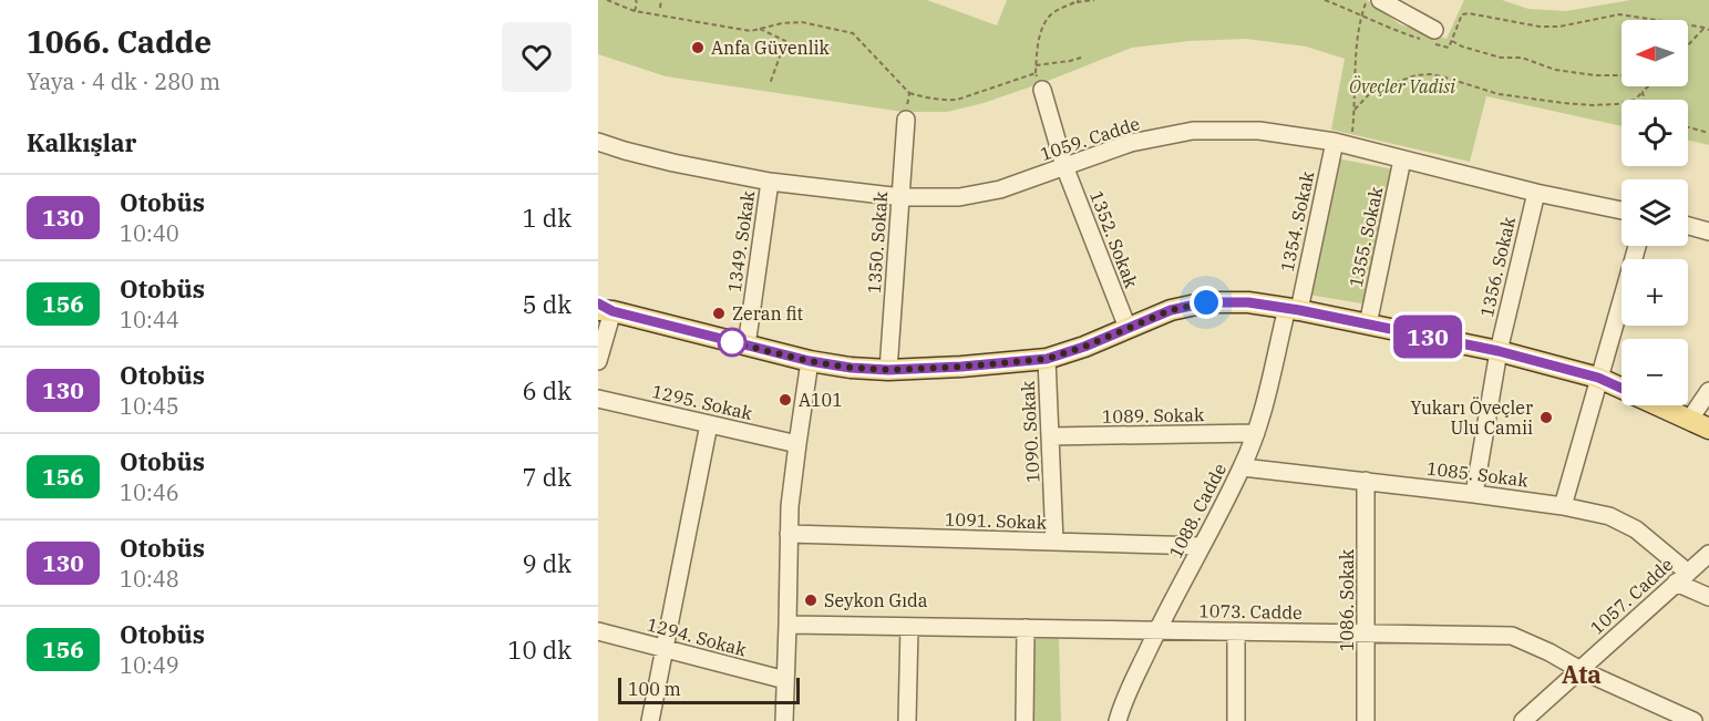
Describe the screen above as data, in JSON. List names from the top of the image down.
{
  "streets": {
    "street": [
      "1059. Cadde",
      "1354. Sokak",
      "1355. Sokak",
      "1352. Sokak",
      "1349. Sokak",
      "1350. Sokak",
      "1356. Sokak",
      "1295. Sokak",
      "1089. Sokak",
      "1090. Sokak",
      "1085. Sokak",
      "1088. Cadde",
      "1091. Sokak",
      "1057. Cadde",
      "1086. Sokak",
      "1073. Cadde",
      "1294. Sokak"
    ]
  },
  "crossings": [
    ["1059. Cadde", "1354. Sokak"],
    ["1059. Cadde", "1355. Sokak"],
    ["1059. Cadde", "1352. Sokak"],
    ["1059. Cadde", "1349. Sokak"],
    ["1059. Cadde", "1350. Sokak"],
    ["1059. Cadde", "1356. Sokak"],
    ["1354. Sokak", "1088. Cadde"],
    ["1356. Sokak", "1085. Sokak"],
    ["1089. Sokak", "1090. Sokak"],
    ["1089. Sokak", "1088. Cadde"],
    ["1090. Sokak", "1091. Sokak"],
    ["1085. Sokak", "1088. Cadde"],
    ["1085. Sokak", "1057. Cadde"],
    ["1085. Sokak", "1086. Sokak"],
    ["1088. Cadde", "1091. Sokak"],
    ["1088. Cadde", "1073. Cadde"],
    ["1057. Cadde", "1073. Cadde"],
    ["1086. Sokak", "1073. Cadde"]
  ],
  "districts": ["Ata"],
  "parks": ["Öveçler Vadisi"],
  "places": [
    "Anfa Güvenlik",
    "Zeran fit",
    "A101",
    "Yukarı Öveçler Ulu Camii",
    "Seykon Gıda"
  ],
  "lines": ["bus line 130"],
  "scale_bar": "100 m",
  "north": "left",
  "page": {
    "heading": [
      ["1066. Cadde", "Yaya · 4 dk · 280 m"],
      "Kalkışlar"
    ],
    "on_map": "130",
    "map_buttons": ["+", "−"],
    "list": [
      {
        "mark": "130",
        "name": "Otobüs",
        "note": "10:40",
        "value": "1 dk"
      },
      {
        "mark": "156",
        "name": "Otobüs",
        "note": "10:44",
        "value": "5 dk"
      },
      {
        "mark": "130",
        "name": "Otobüs",
        "note": "10:45",
        "value": "6 dk"
      },
      {
        "mark": "156",
        "name": "Otobüs",
        "note": "10:46",
        "value": "7 dk"
      },
      {
        "mark": "130",
        "name": "Otobüs",
        "note": "10:48",
        "value": "9 dk"
      },
      {
        "mark": "156",
        "name": "Otobüs",
        "note": "10:49",
        "value": "10 dk"
      }
    ],
    "scale": "100 m"
  }
}
